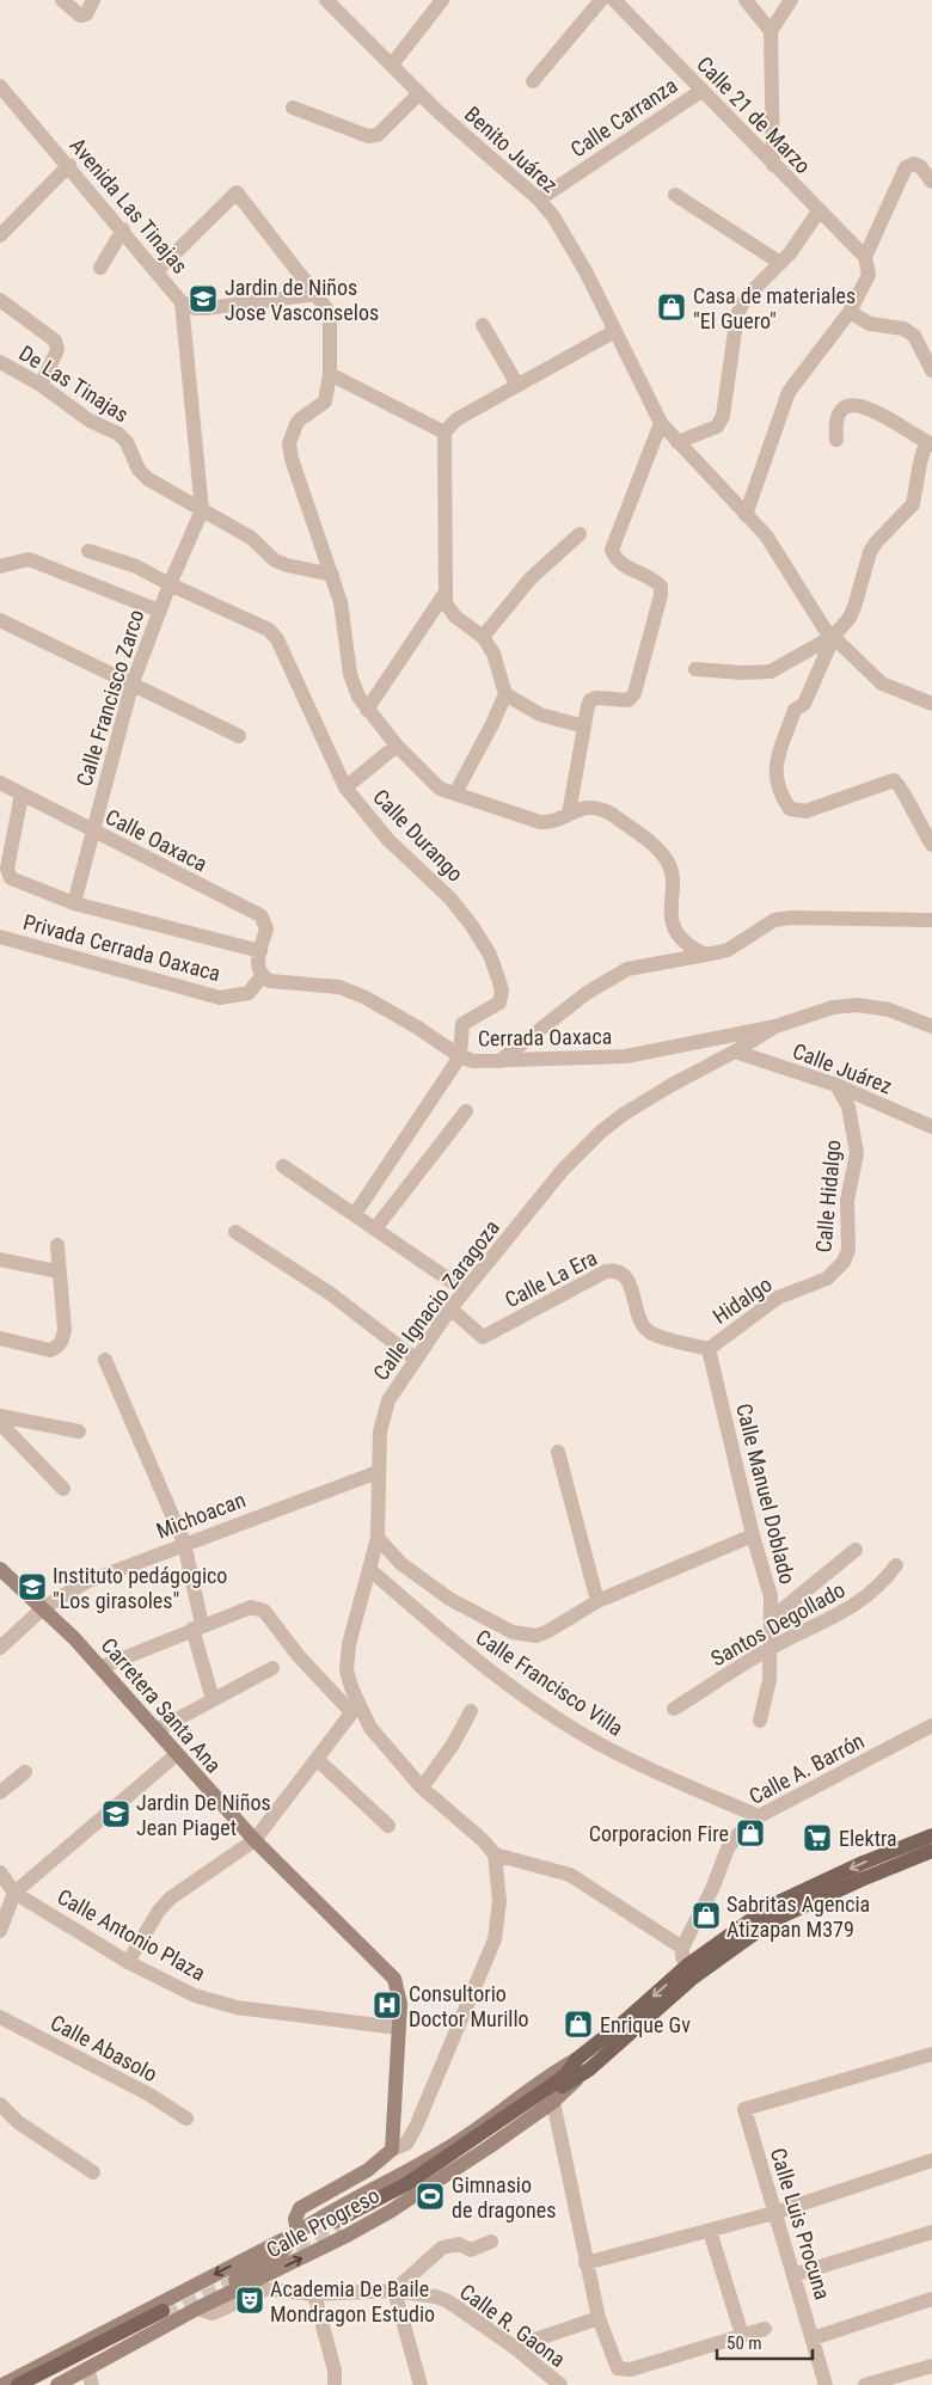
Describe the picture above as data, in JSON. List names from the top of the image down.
{
  "streets": {
    "main road": ["Carretera Santa Ana", "Calle Progreso"],
    "street": [
      "Calle 21 de Marzo",
      "Calle Carranza",
      "Benito Juárez",
      "Avenida Las Tinajas",
      "De Las Tinajas",
      "Calle Francisco Zarco",
      "Calle Durango",
      "Calle Oaxaca",
      "Privada Cerrada Oaxaca",
      "Cerrada Oaxaca",
      "Calle Juárez",
      "Calle Hidalgo",
      "Calle La Era",
      "Calle Ignacio Zaragoza",
      "Hidalgo",
      "Calle Manuel Doblado",
      "Michoacan",
      "Santos Degollado",
      "Calle Francisco Villa",
      "Calle A. Barrón",
      "Calle Antonio Plaza",
      "Calle Abasolo",
      "Calle Luis Procuna",
      "Calle R. Gaona"
    ]
  },
  "crossings": [
    ["Calle 21 de Marzo", "Calle Carranza"],
    ["Calle Carranza", "Benito Juárez"],
    ["Avenida Las Tinajas", "De Las Tinajas"],
    ["Avenida Las Tinajas", "Calle Francisco Zarco"],
    ["De Las Tinajas", "Calle Francisco Zarco"],
    ["Calle Francisco Zarco", "Calle Durango"],
    ["Calle Francisco Zarco", "Calle Oaxaca"],
    ["Calle Durango", "Cerrada Oaxaca"],
    ["Calle Oaxaca", "Privada Cerrada Oaxaca"],
    ["Calle Oaxaca", "Cerrada Oaxaca"],
    ["Privada Cerrada Oaxaca", "Cerrada Oaxaca"],
    ["Cerrada Oaxaca", "Calle Ignacio Zaragoza"],
    ["Calle Juárez", "Calle Hidalgo"],
    ["Calle Juárez", "Calle Ignacio Zaragoza"],
    ["Calle Hidalgo", "Hidalgo"],
    ["Calle La Era", "Calle Ignacio Zaragoza"],
    ["Calle La Era", "Hidalgo"],
    ["Calle La Era", "Calle Manuel Doblado"],
    ["Calle Ignacio Zaragoza", "Michoacan"],
    ["Calle Ignacio Zaragoza", "Calle Francisco Villa"],
    ["Hidalgo", "Calle Manuel Doblado"],
    ["Calle Manuel Doblado", "Santos Degollado"],
    ["Michoacan", "Carretera Santa Ana"],
    ["Calle Francisco Villa", "Calle A. Barrón"],
    ["Carretera Santa Ana", "Calle Antonio Plaza"],
    ["Calle Progreso", "Calle R. Gaona"]
  ],
  "places": {
    "school or university": ["Jardin de Niños Jose Vasconselos", "Instituto pedágogico \"Los girasoles\"", "Jardin De Niños Jean Piaget"],
    "shop": [
      "Casa de materiales \"El Guero\"",
      "Corporacion Fire",
      "Sabritas Agencia Atizapan M379",
      "Enrique Gv"
    ],
    "supermarket": ["Elektra"],
    "hospital": ["Consultorio Doctor Murillo"],
    "sports": ["Gimnasio de dragones"],
    "theatre": ["Academia De Baile Mondragon Estudio"]
  },
  "scale_bar": "50 m"
}
